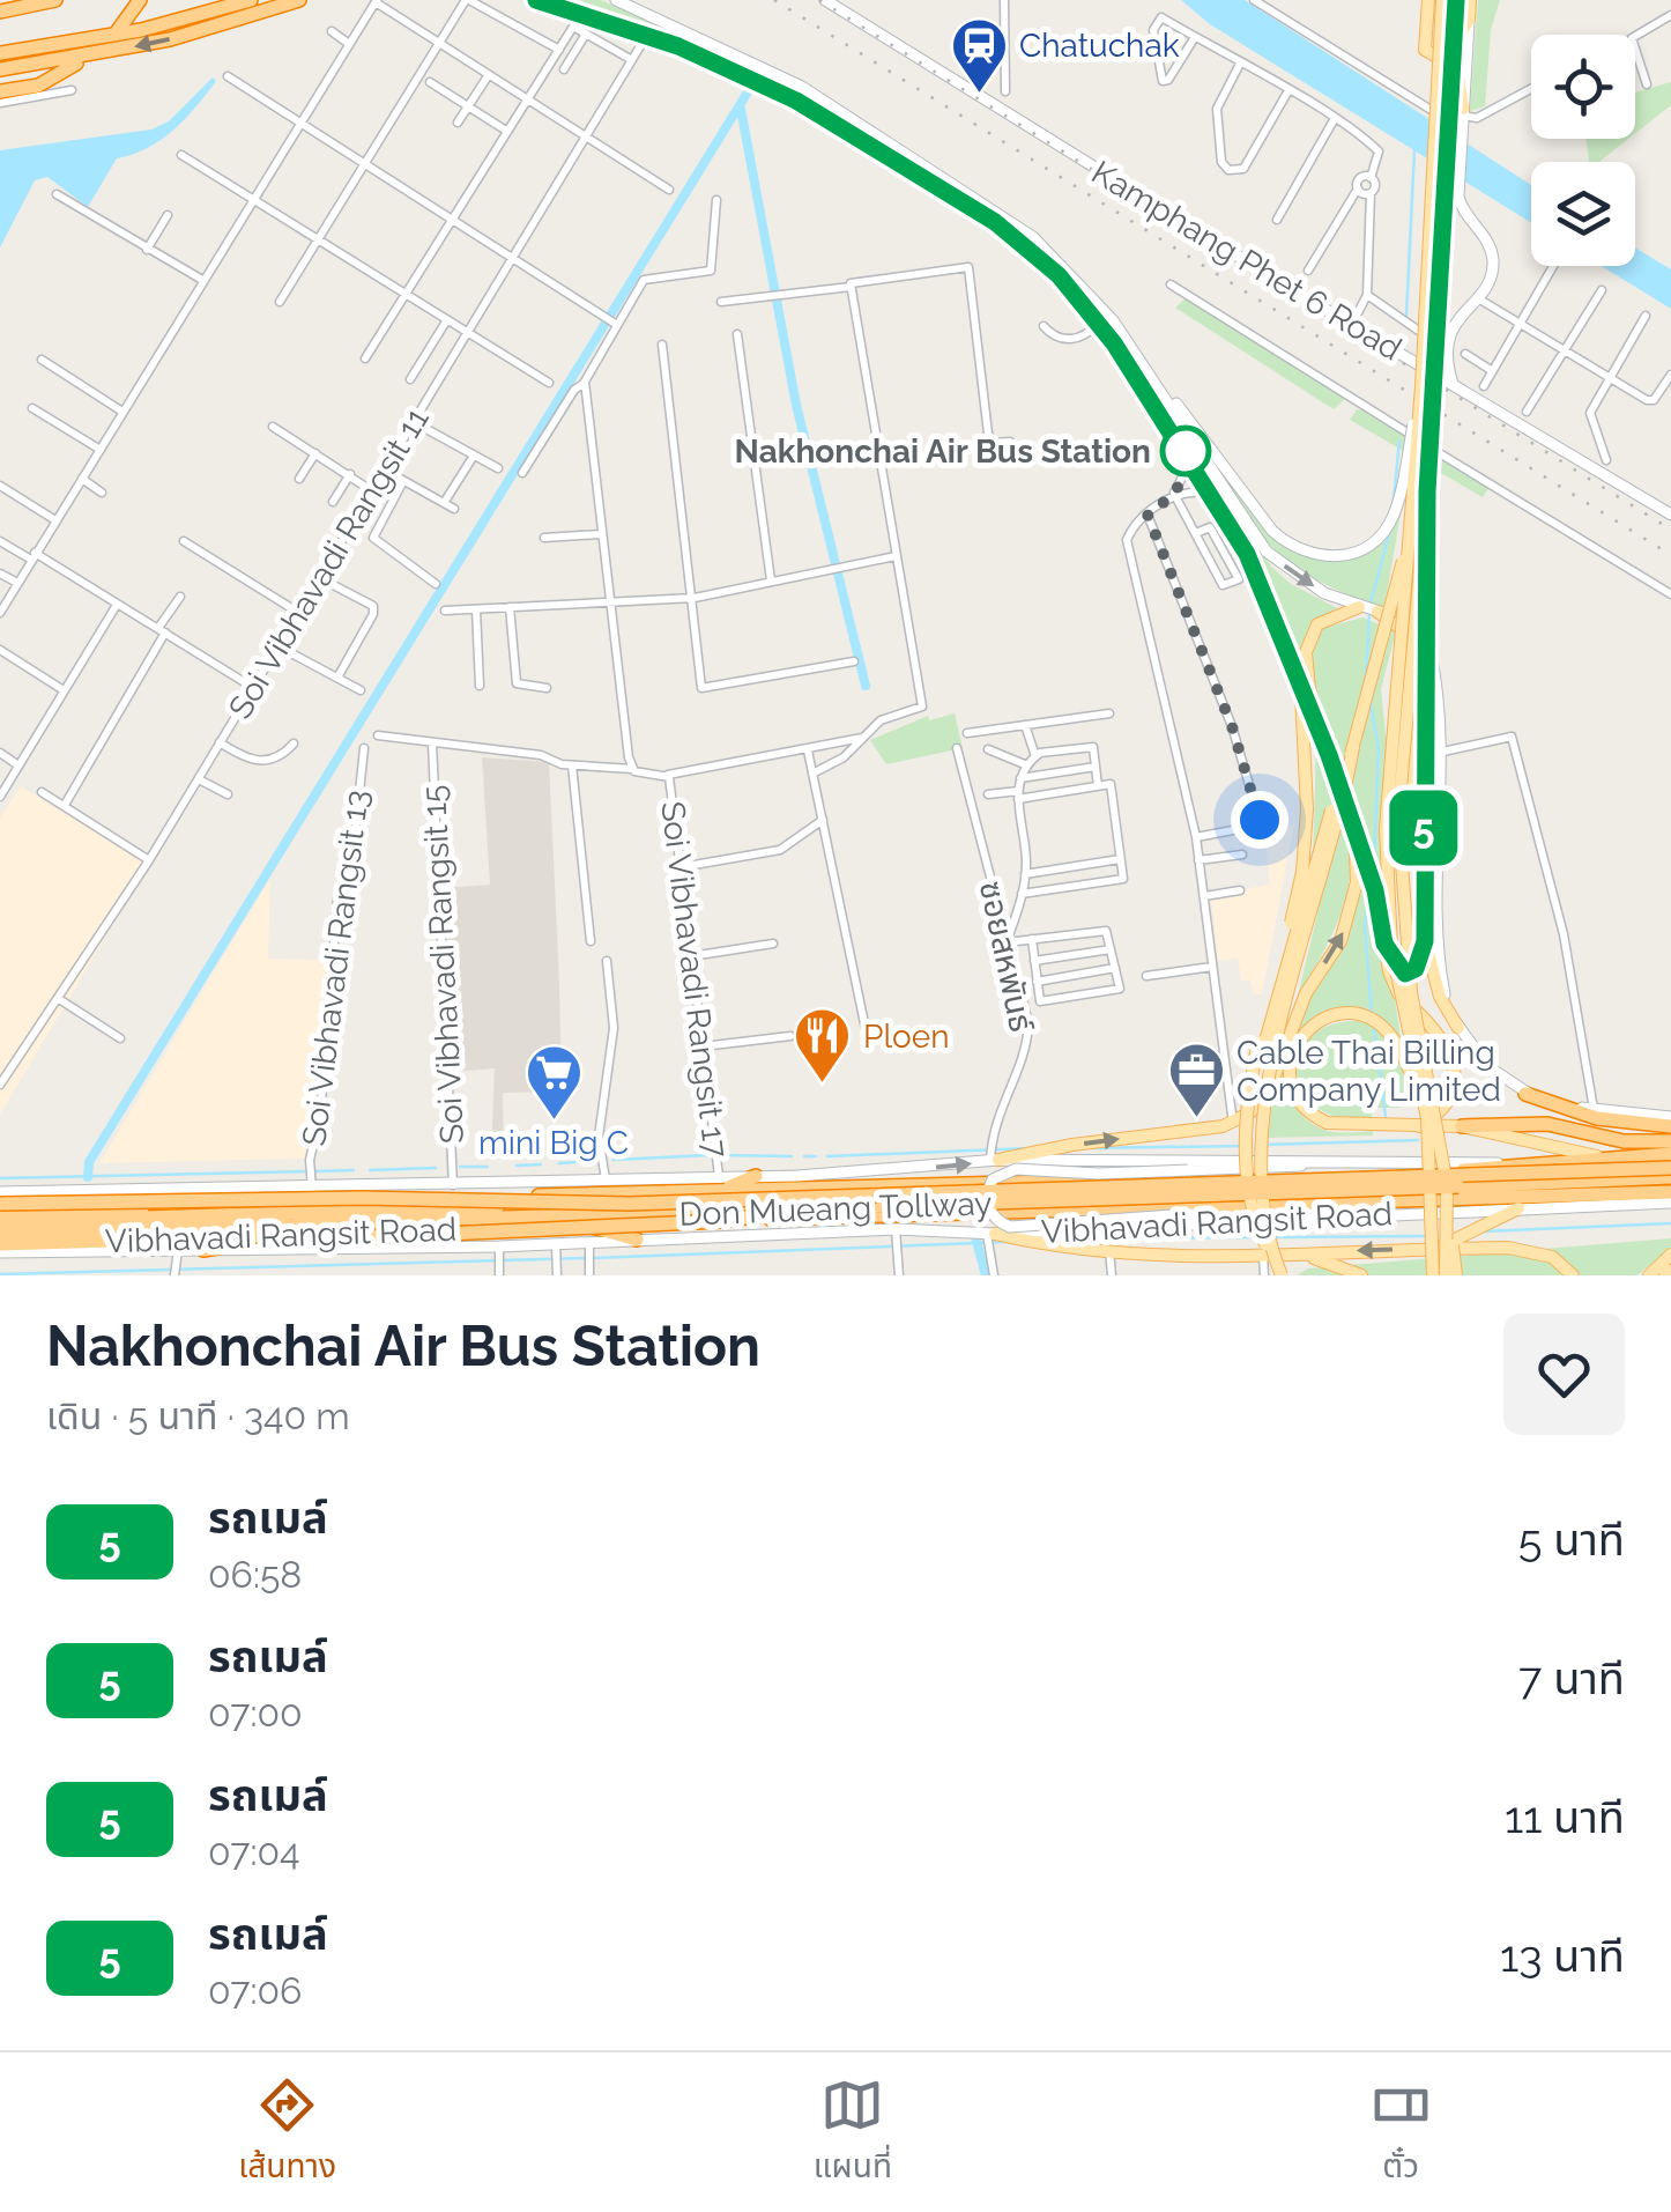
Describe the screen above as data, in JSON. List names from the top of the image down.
{
  "streets": {
    "highway": ["Don Mueang Tollway", "Vibhavadi Rangsit Road"],
    "main road": ["Kamphang Phet 6 Road"],
    "street": [
      "Soi Vibhavadi Rangsit 11",
      "ซอยสหพันธ์",
      "Soi Vibhavadi Rangsit 15",
      "Soi Vibhavadi Rangsit 13",
      "Soi Vibhavadi Rangsit 17"
    ]
  },
  "crossings": [
    ["ซอยสหพันธ์", "Vibhavadi Rangsit Road"],
    ["Soi Vibhavadi Rangsit 15", "Vibhavadi Rangsit Road"],
    ["Soi Vibhavadi Rangsit 13", "Vibhavadi Rangsit Road"],
    ["Soi Vibhavadi Rangsit 17", "Vibhavadi Rangsit Road"]
  ],
  "places": {
    "station": ["Chatuchak"],
    "other": ["Nakhonchai Air Bus Station"],
    "restaurant": ["Ploen"],
    "office": ["Cable Thai Billing Company Limited"],
    "supermarket": ["mini Big C"]
  },
  "lines": ["bus line 5"],
  "page": {
    "on_map": "5",
    "heading": ["Nakhonchai Air Bus Station", "เดิน · 5 นาที · 340 m"],
    "list": [
      {
        "mark": "5",
        "name": "รถเมล์",
        "note": "06:58",
        "value": "5 นาที"
      },
      {
        "mark": "5",
        "name": "รถเมล์",
        "note": "07:00",
        "value": "7 นาที"
      },
      {
        "mark": "5",
        "name": "รถเมล์",
        "note": "07:04",
        "value": "11 นาที"
      },
      {
        "mark": "5",
        "name": "รถเมล์",
        "note": "07:06",
        "value": "13 นาที"
      }
    ],
    "tabs": ["เส้นทาง", "แผนที่", "ตั๋ว"]
  }
}
